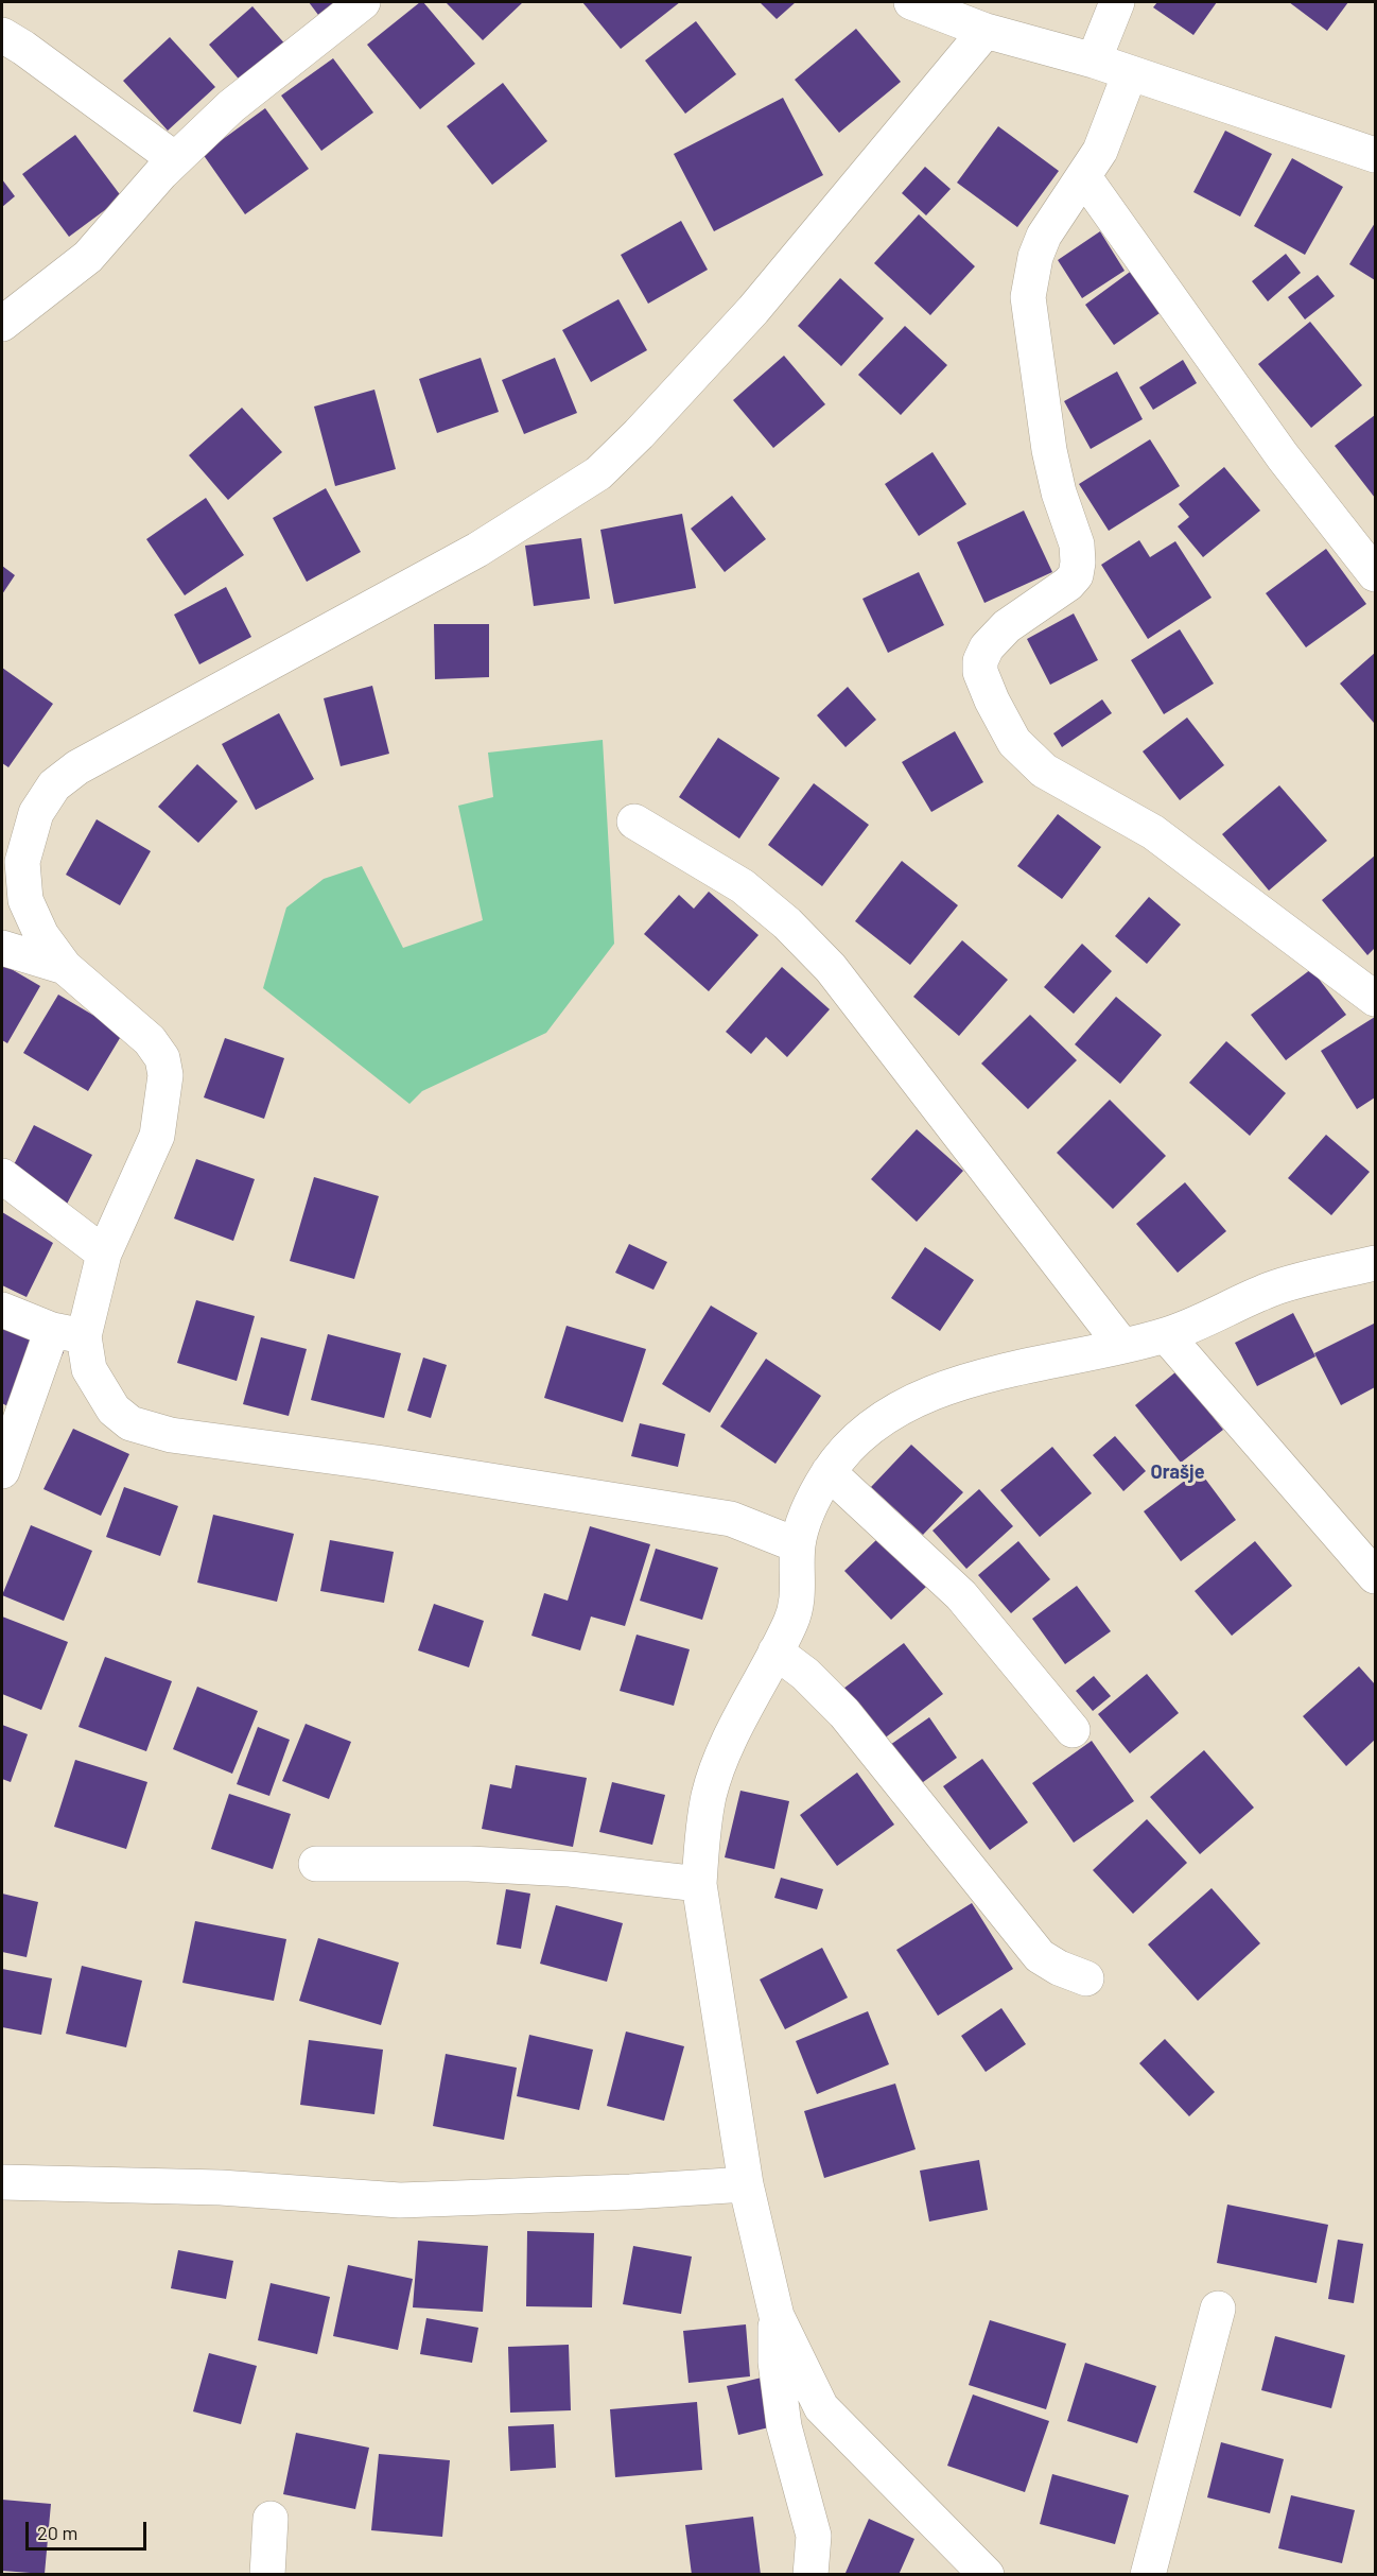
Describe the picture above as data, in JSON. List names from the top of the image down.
{
  "districts": ["Orašje"],
  "scale_bar": "20 m"
}
